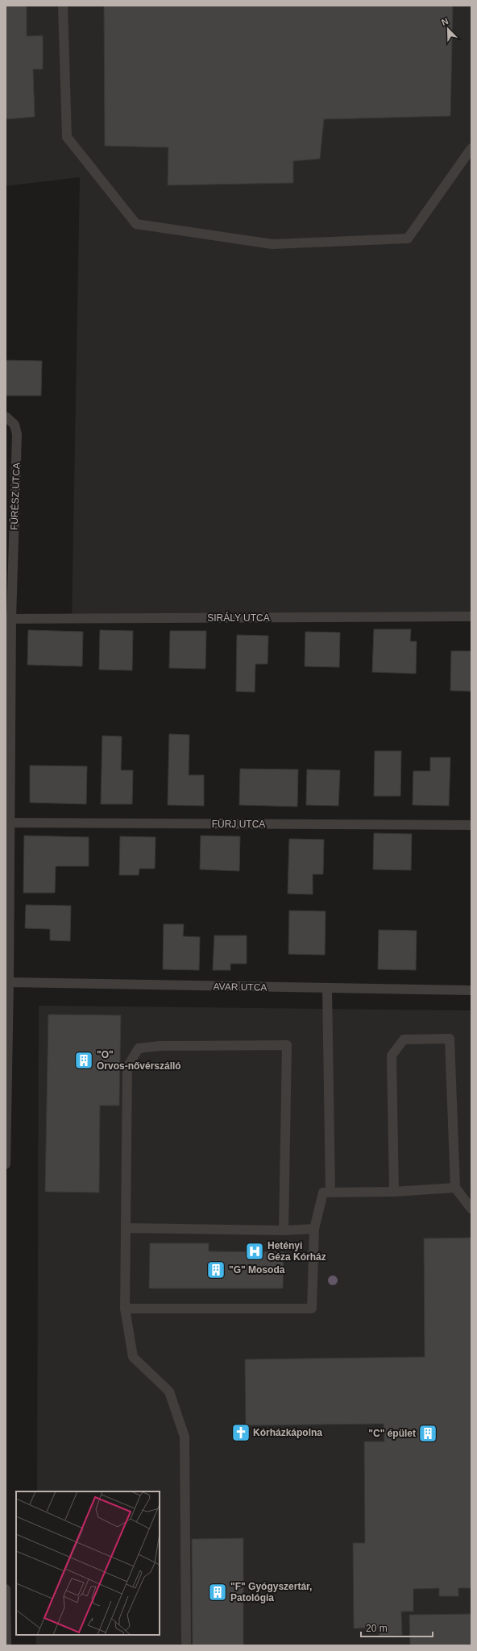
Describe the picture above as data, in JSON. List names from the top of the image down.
{
  "streets": {
    "street": [
      "FŰRÉSZ UTCA",
      "SIRÁLY UTCA",
      "FÜRJ UTCA",
      "AVAR UTCA"
    ]
  },
  "crossings": [
    ["FŰRÉSZ UTCA", "SIRÁLY UTCA"],
    ["FŰRÉSZ UTCA", "FÜRJ UTCA"],
    ["FŰRÉSZ UTCA", "AVAR UTCA"]
  ],
  "places": {
    "building": [
      "\"O\" Orvos-nővérszálló",
      "\"G\" Mosoda",
      "\"C\" épület",
      "\"F\" Gyógyszertár, Patológia"
    ],
    "hospital": ["Hetényi Géza Kórház"],
    "church": ["Kórházkápolna"]
  },
  "scale_bar": "20 m",
  "north": "top left"
}
